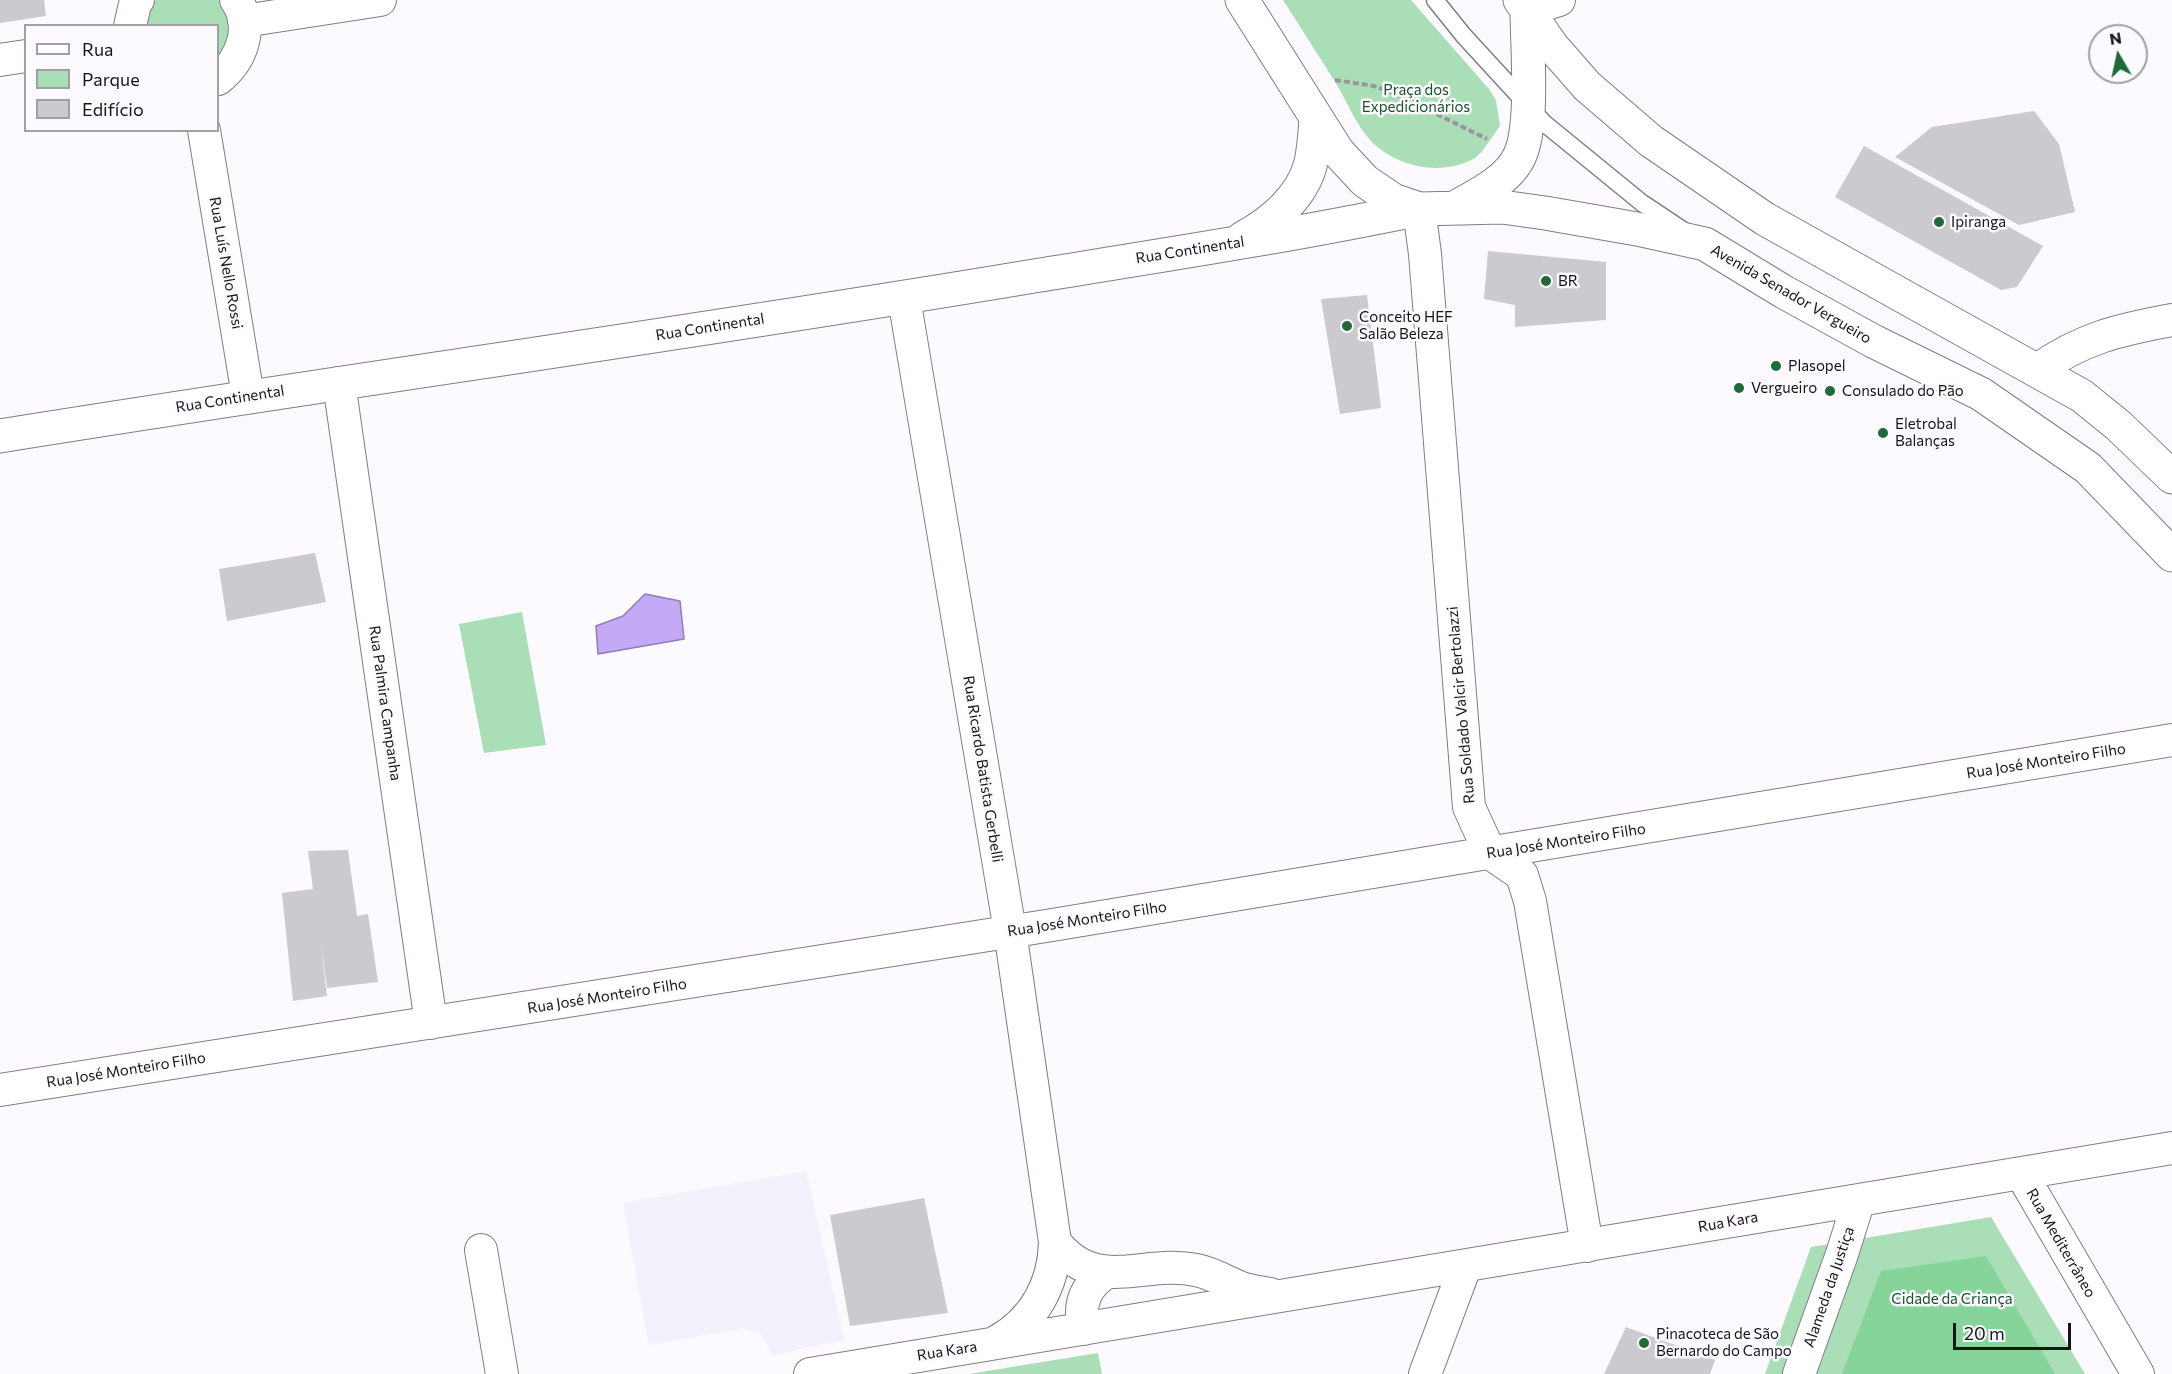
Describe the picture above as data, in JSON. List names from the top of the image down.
{
  "streets": {
    "main road": ["Rua Continental", "Avenida Senador Vergueiro"],
    "street": [
      "Rua Luís Nello Rossi",
      "Rua Palmira Campanha",
      "Rua Soldado Valcir Bertolazzi",
      "Rua José Monteiro Filho",
      "Rua Ricardo Batista Gerbelli",
      "Rua Kara",
      "Rua Mediterrâneo",
      "Alameda da Justiça"
    ]
  },
  "crossings": [
    ["Rua Continental", "Rua Luís Nello Rossi"],
    ["Rua Continental", "Rua Palmira Campanha"],
    ["Rua Continental", "Rua Soldado Valcir Bertolazzi"],
    ["Rua Continental", "Rua Ricardo Batista Gerbelli"],
    ["Rua Palmira Campanha", "Rua José Monteiro Filho"],
    ["Rua Soldado Valcir Bertolazzi", "Rua José Monteiro Filho"],
    ["Rua José Monteiro Filho", "Rua Ricardo Batista Gerbelli"],
    ["Rua Ricardo Batista Gerbelli", "Rua Kara"],
    ["Rua Kara", "Rua Mediterrâneo"],
    ["Rua Kara", "Alameda da Justiça"]
  ],
  "parks": ["Praça dos Expedicionários", "Cidade da Criança"],
  "places": [
    "Ipiranga",
    "BR",
    "Conceito HEF Salão Beleza",
    "Plasopel",
    "Vergueiro",
    "Consulado do Pão",
    "Eletrobal Balanças",
    "Pinacoteca de São Bernardo do Campo"
  ],
  "legend": ["Rua", "Parque", "Edifício"],
  "scale_bar": "20 m",
  "north": "top"
}
